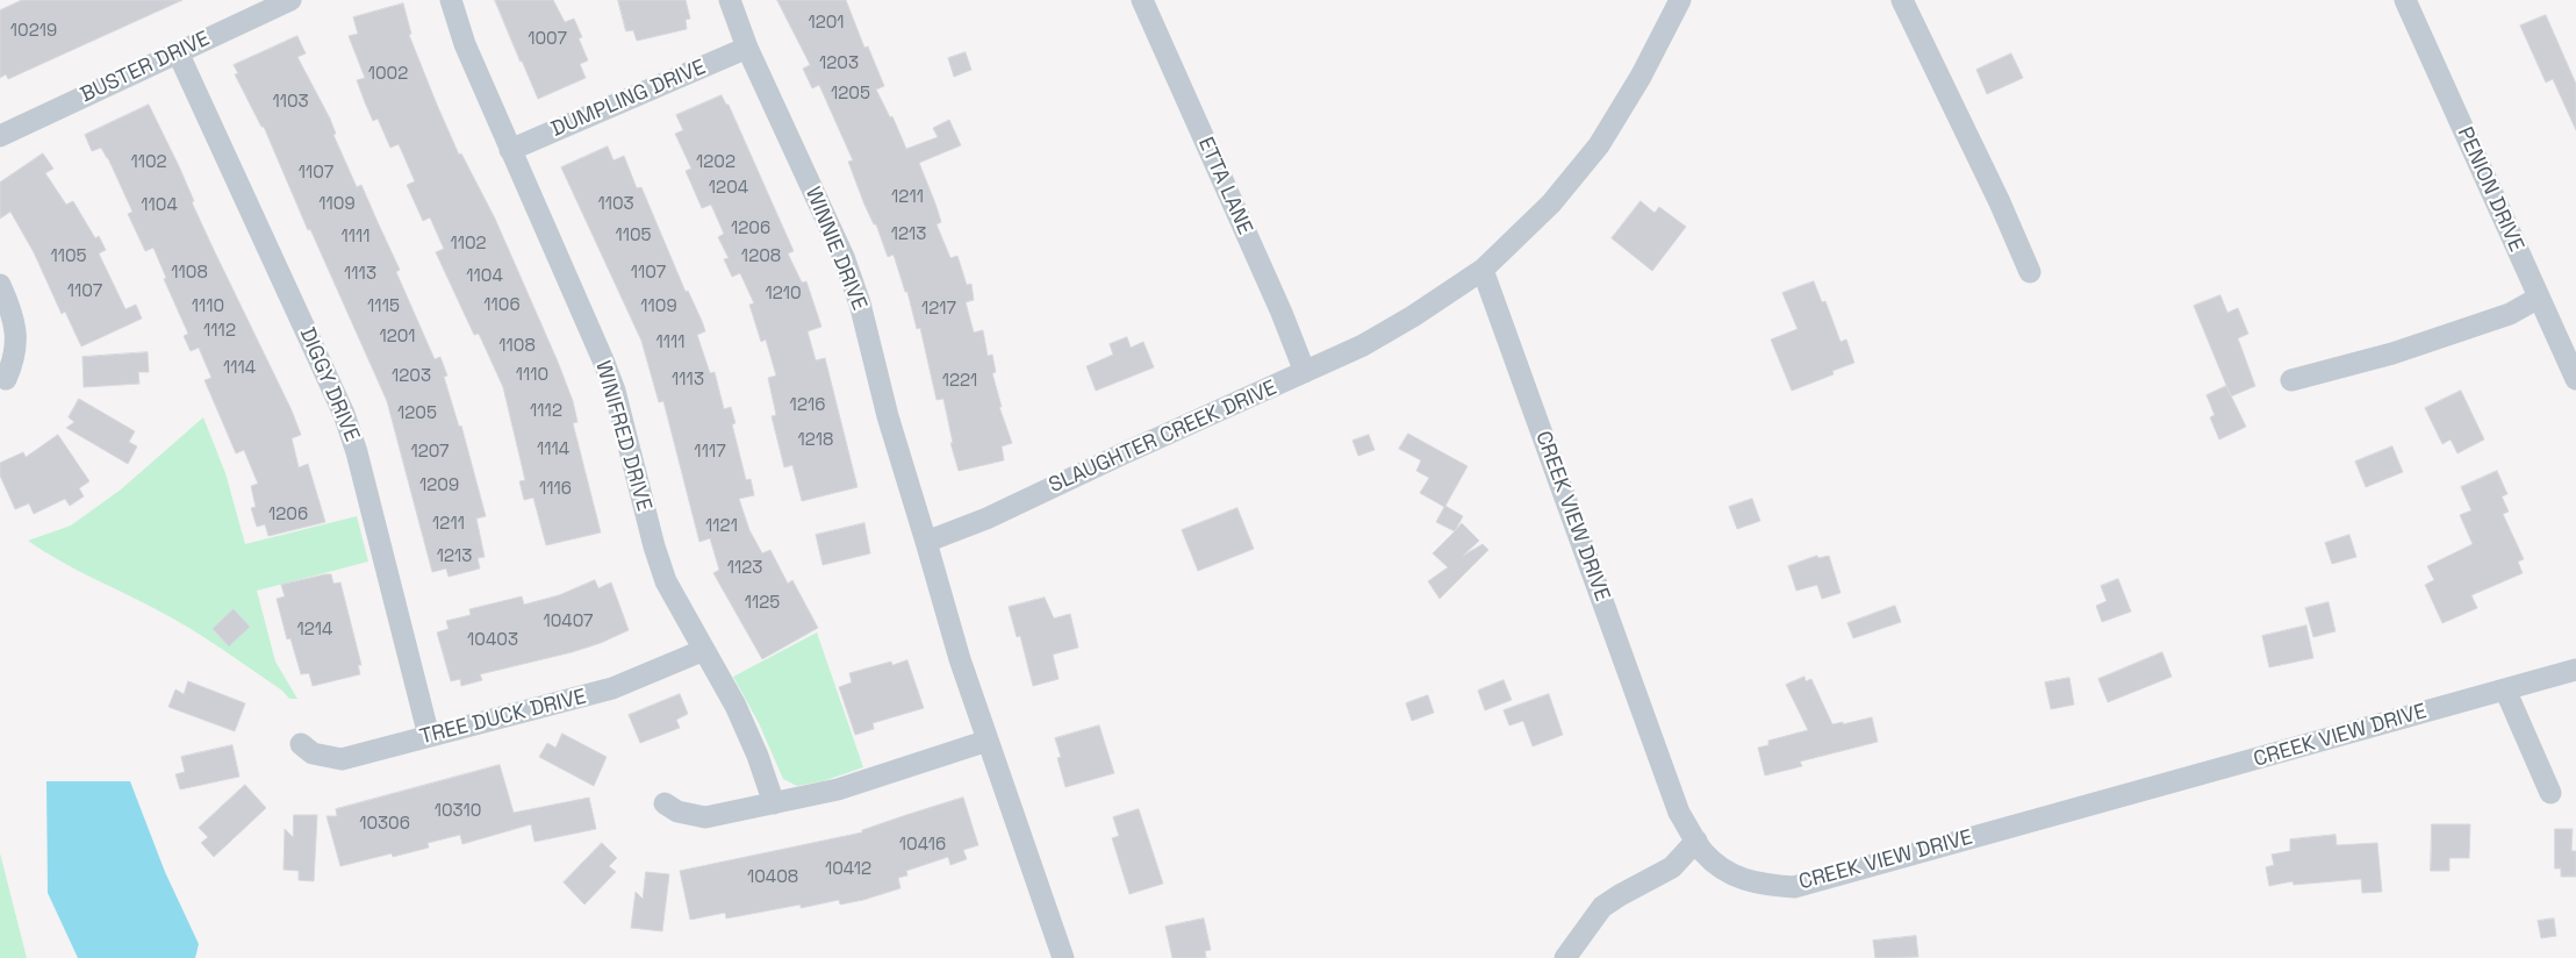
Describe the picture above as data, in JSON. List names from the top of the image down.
{
  "streets": {
    "street": [
      "BUSTER DRIVE",
      "DUMPLING DRIVE",
      "ETTA LANE",
      "PENION DRIVE",
      "WINNIE DRIVE",
      "DIGGY DRIVE",
      "WINIFRED DRIVE",
      "SLAUGHTER CREEK DRIVE",
      "CREEK VIEW DRIVE",
      "TREE DUCK DRIVE"
    ]
  },
  "crossings": [
    ["BUSTER DRIVE", "DIGGY DRIVE"],
    ["DUMPLING DRIVE", "WINNIE DRIVE"],
    ["DUMPLING DRIVE", "WINIFRED DRIVE"],
    ["ETTA LANE", "SLAUGHTER CREEK DRIVE"],
    ["WINNIE DRIVE", "SLAUGHTER CREEK DRIVE"],
    ["DIGGY DRIVE", "TREE DUCK DRIVE"],
    ["WINIFRED DRIVE", "TREE DUCK DRIVE"],
    ["SLAUGHTER CREEK DRIVE", "CREEK VIEW DRIVE"]
  ],
  "house_numbers": [
    "1201",
    "10219",
    "1007",
    "1203",
    "1002",
    "1205",
    "1103",
    "1102",
    "1202",
    "1107",
    "1204",
    "1211",
    "1109",
    "1103",
    "1104",
    "1206",
    "1213",
    "1105",
    "1111",
    "1102",
    "1105",
    "1208",
    "1108",
    "1107",
    "1113",
    "1104",
    "1107",
    "1210",
    "1106",
    "1110",
    "1115",
    "1109",
    "1217",
    "1112",
    "1201",
    "1111",
    "1108",
    "1114",
    "1110",
    "1203",
    "1113",
    "1221",
    "1216",
    "1112",
    "1205",
    "1218",
    "1114",
    "1207",
    "1117",
    "1209",
    "1116",
    "1206",
    "1211",
    "1121",
    "1213",
    "1123",
    "1125",
    "10407",
    "1214",
    "10403",
    "10310",
    "10306",
    "10416",
    "10412",
    "10408"
  ]
}
